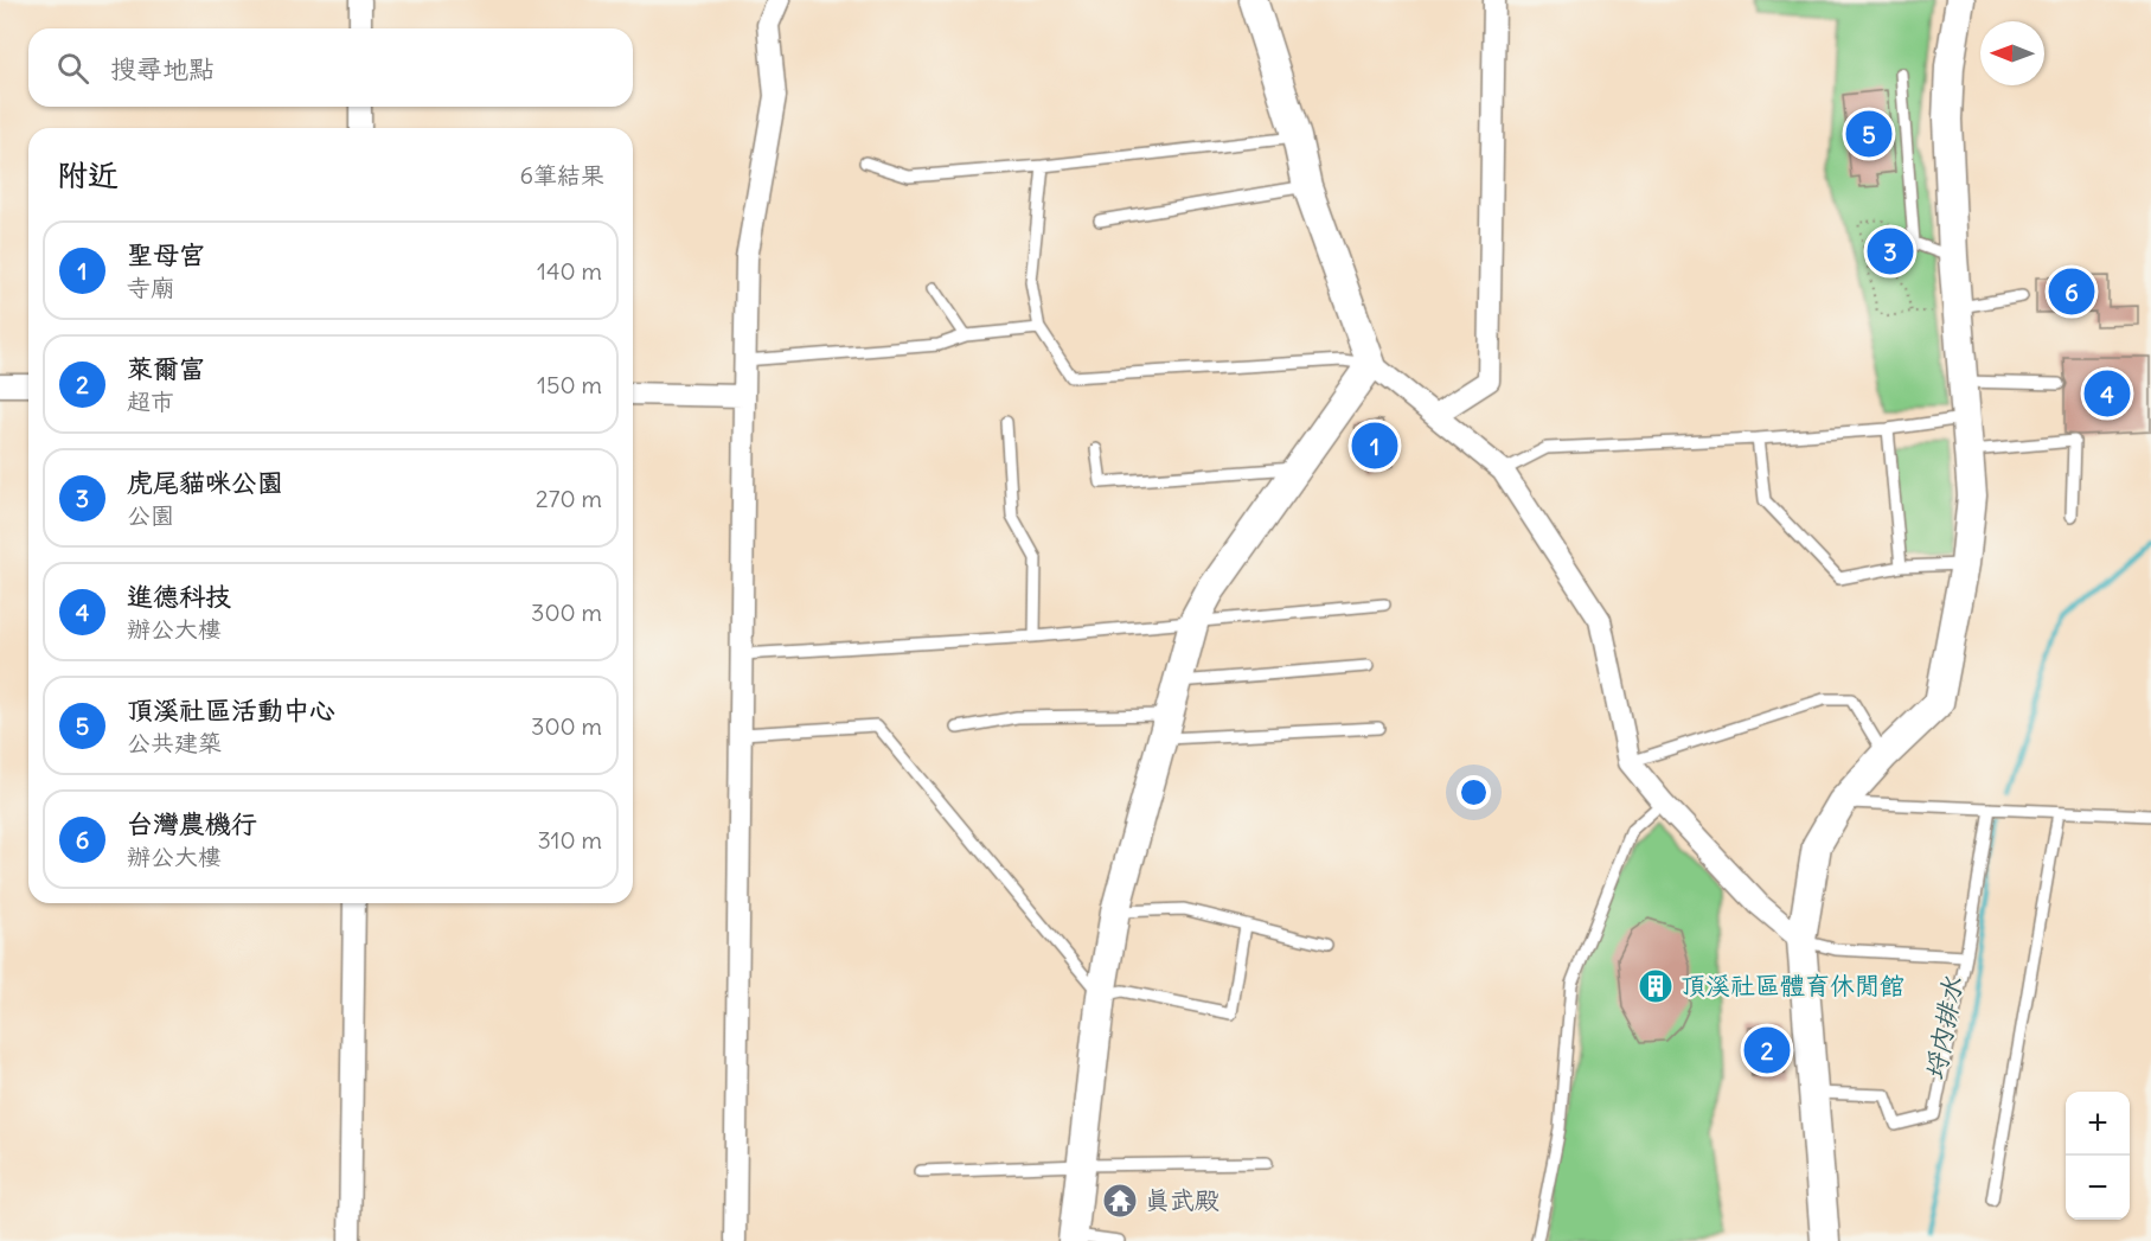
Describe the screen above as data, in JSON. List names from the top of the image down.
{
  "water": ["埒內排水"],
  "places": {
    "building": ["頂溪社區體育休閒館"],
    "temple": ["真武殿"]
  },
  "north": "left",
  "page": {
    "search": "搜尋地點",
    "pins": [
      "5",
      "3",
      "6",
      "4",
      "1",
      "2"
    ],
    "heading": ["附近", "6筆結果"],
    "list": [
      {
        "mark": "1",
        "name": "聖母宮",
        "note": "寺廟",
        "value": "140 m"
      },
      {
        "mark": "2",
        "name": "萊爾富",
        "note": "超市",
        "value": "150 m"
      },
      {
        "mark": "3",
        "name": "虎尾貓咪公園",
        "note": "公園",
        "value": "270 m"
      },
      {
        "mark": "4",
        "name": "進德科技",
        "note": "辦公大樓",
        "value": "300 m"
      },
      {
        "mark": "5",
        "name": "頂溪社區活動中心",
        "note": "公共建築",
        "value": "300 m"
      },
      {
        "mark": "6",
        "name": "台灣農機行",
        "note": "辦公大樓",
        "value": "310 m"
      }
    ],
    "map_buttons": ["+", "−"]
  }
}
